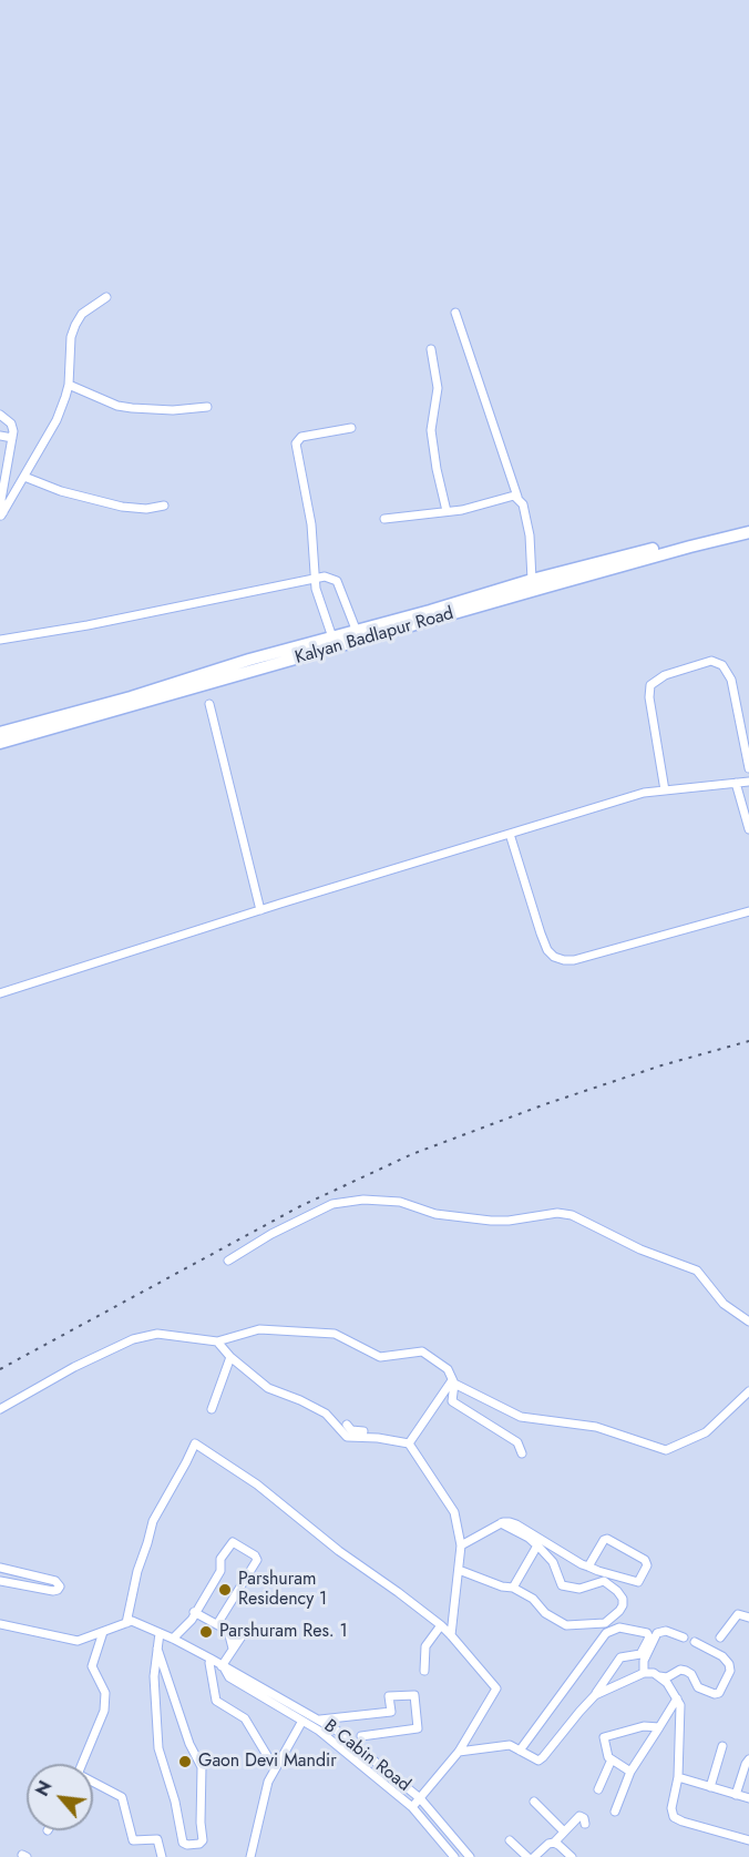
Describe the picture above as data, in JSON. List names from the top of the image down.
{
  "streets": {
    "main road": ["Kalyan Badlapur Road"],
    "street": ["B Cabin Road"]
  },
  "places": ["Parshuram Residency 1", "Parshuram Res. 1", "Gaon Devi Mandir"],
  "north": "top left"
}
